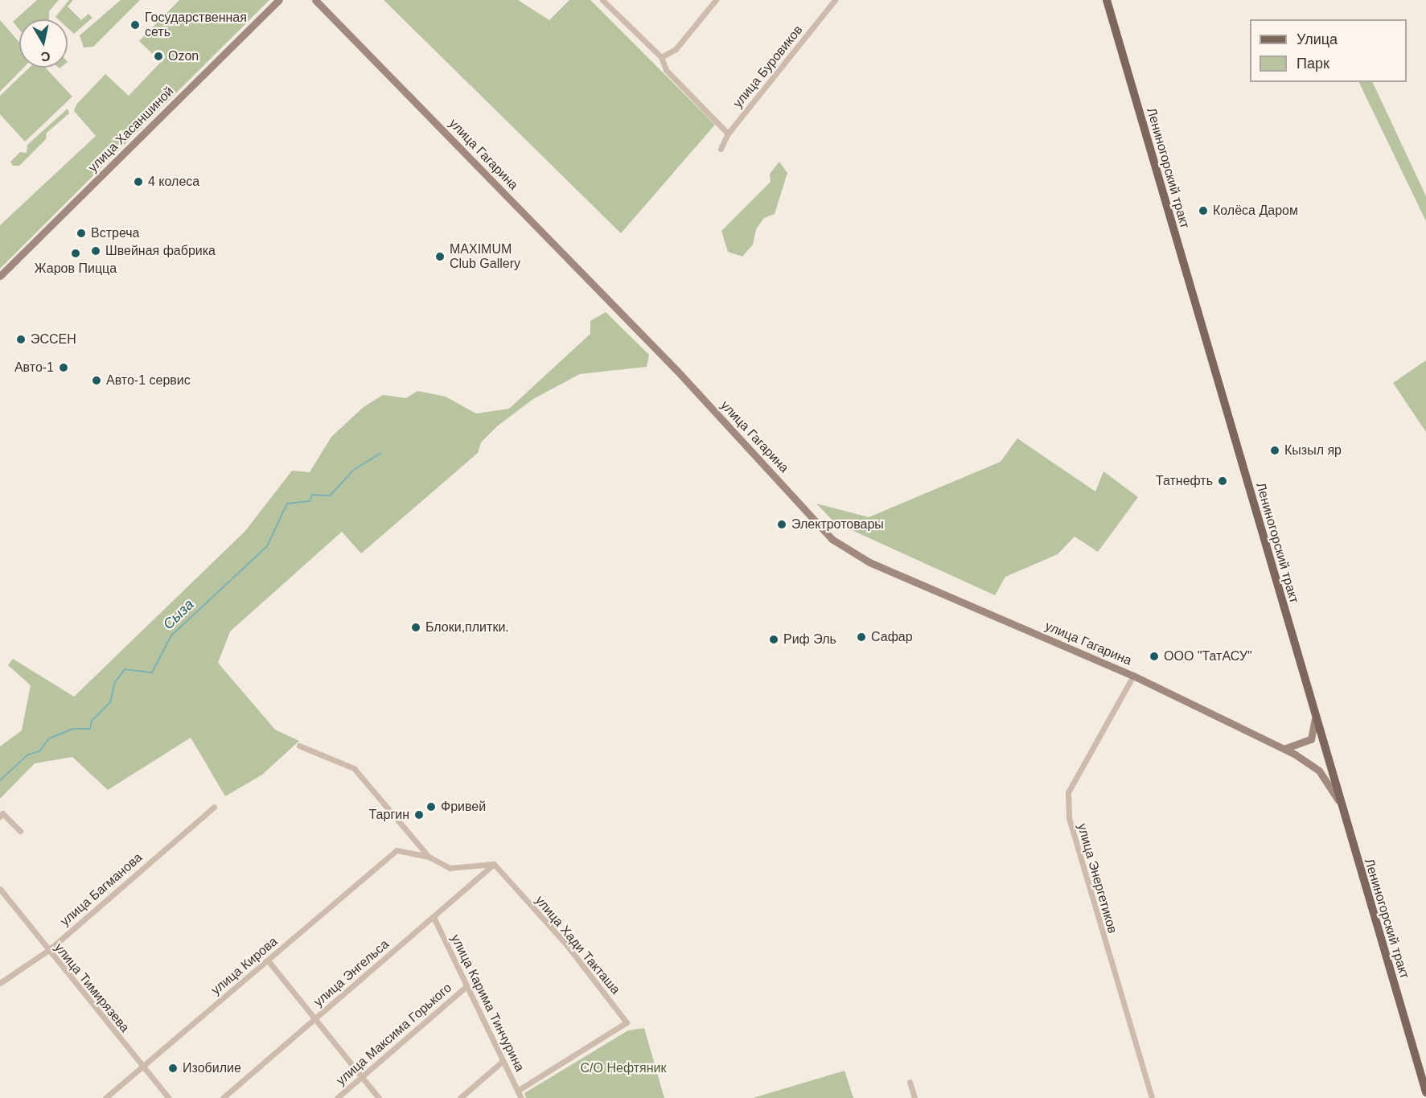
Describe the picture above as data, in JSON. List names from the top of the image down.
{
  "streets": {
    "main road": ["Лениногорский тракт"],
    "street": [
      "улица Буровиков",
      "улица Хасаншиной",
      "улица Гагарина",
      "улица Энергетиков",
      "улица Багманова",
      "улица Хади Такташа",
      "улица Кирова",
      "улица Энгельса",
      "улица Тимирязева",
      "улица Карима Тинчурина",
      "улица Максима Горького"
    ]
  },
  "crossings": [
    ["улица Гагарина", "Лениногорский тракт"],
    ["улица Гагарина", "улица Энергетиков"],
    ["улица Багманова", "улица Тимирязева"],
    ["улица Хади Такташа", "улица Энгельса"],
    ["улица Хади Такташа", "улица Карима Тинчурина"],
    ["улица Кирова", "улица Тимирязева"],
    ["улица Энгельса", "улица Карима Тинчурина"],
    ["улица Карима Тинчурина", "улица Максима Горького"]
  ],
  "water": ["Сыза"],
  "parks": ["С/О Нефтяник"],
  "places": [
    "Государственная сеть",
    "Ozon",
    "4 колеса",
    "Колёса Даром",
    "Встреча",
    "Швейная фабрика",
    "Жаров Пицца",
    "MAXIMUM Club Gallery",
    "ЭССЕН",
    "Авто-1",
    "Авто-1 сервис",
    "Кызыл яр",
    "Татнефть",
    "Электротовары",
    "Блоки,плитки.",
    "Сафар",
    "Риф Эль",
    "ООО \"ТатАСУ\"",
    "Фривей",
    "Таргин",
    "Изобилие"
  ],
  "legend": ["Улица", "Парк"],
  "north": "bottom"
}
